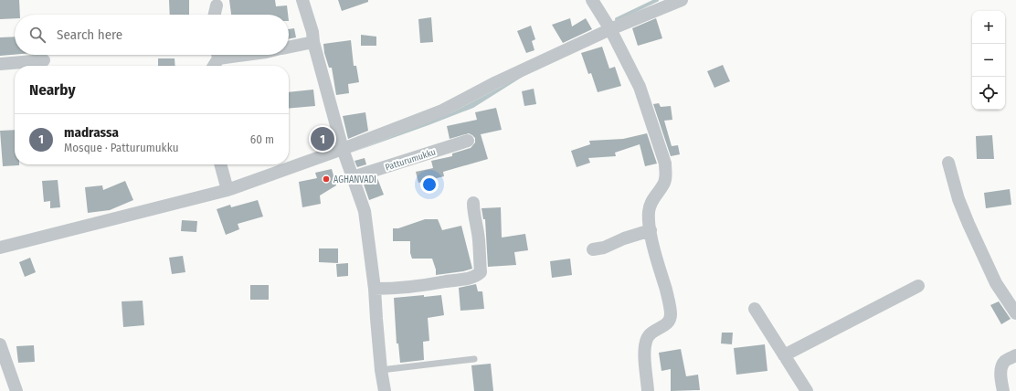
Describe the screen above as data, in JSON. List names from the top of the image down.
{
  "streets": {
    "street": ["Patturumukku"]
  },
  "places": ["AGHANVADI"],
  "page": {
    "map_buttons": ["+", "−"],
    "search": "Search here",
    "heading": "Nearby",
    "list": [
      {
        "mark": "1",
        "name": "madrassa",
        "note": "Mosque · Patturumukku",
        "value": "60 m"
      }
    ],
    "pins": "1"
  }
}
